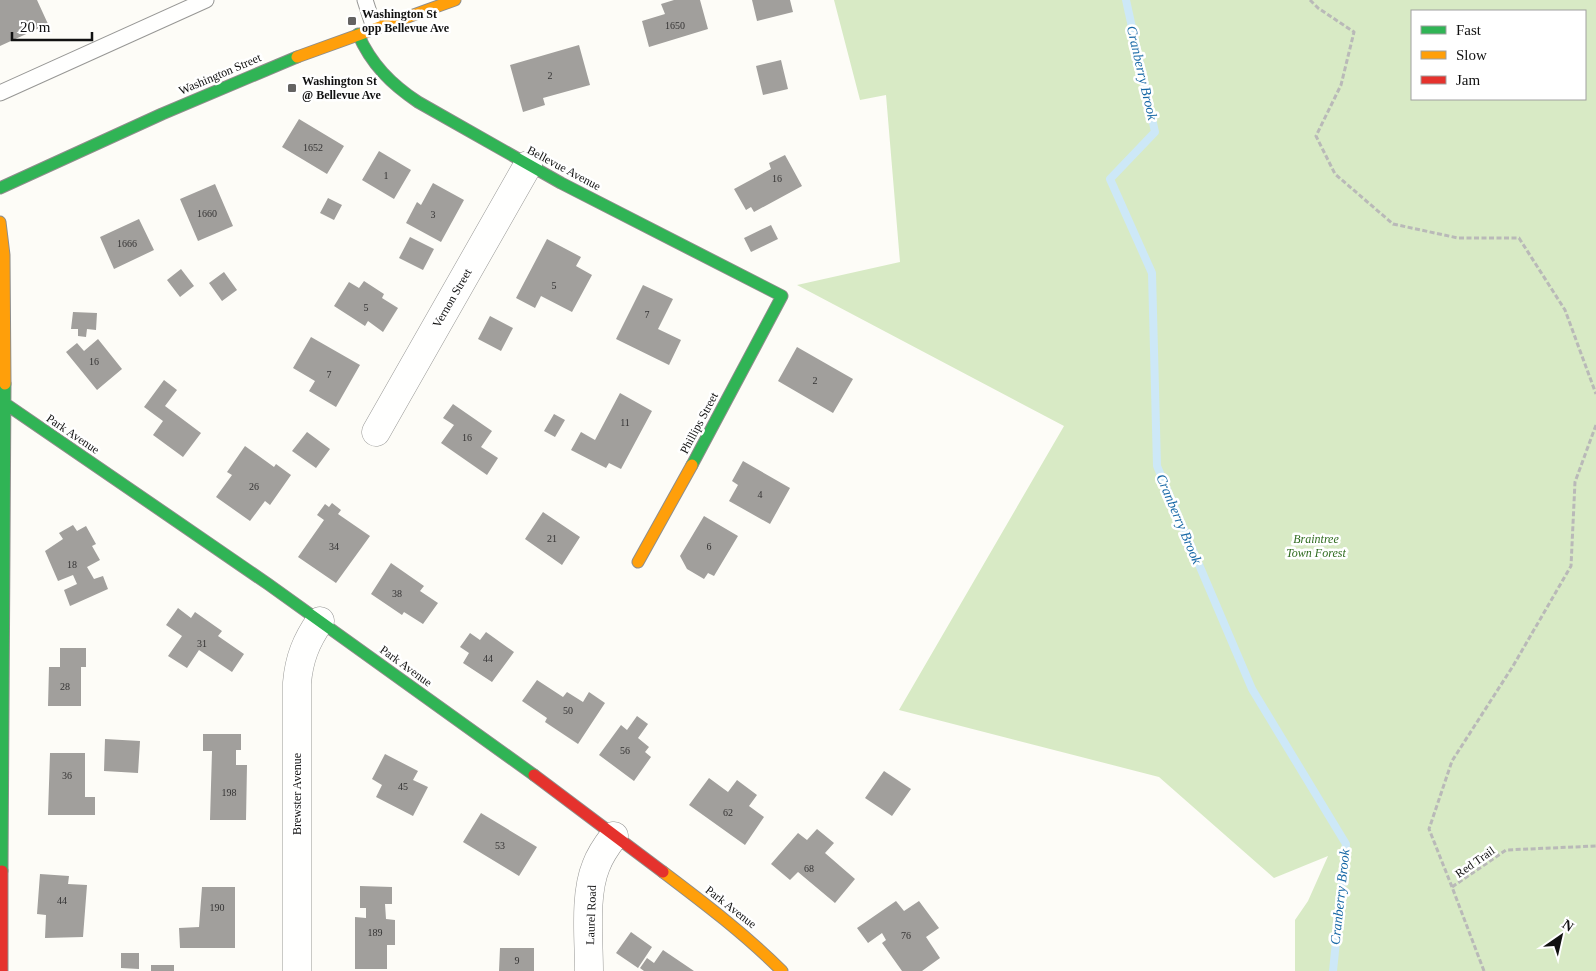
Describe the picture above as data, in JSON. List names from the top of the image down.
{
  "streets": {
    "street": [
      "Washington Street",
      "Bellevue Avenue",
      "Vernon Street",
      "Phillips Street",
      "Park Avenue",
      "Brewster Avenue",
      "Laurel Road"
    ],
    "path": ["Red Trail"]
  },
  "crossings": [
    ["Washington Street", "Bellevue Avenue"],
    ["Bellevue Avenue", "Vernon Street"],
    ["Bellevue Avenue", "Phillips Street"],
    ["Park Avenue", "Brewster Avenue"],
    ["Park Avenue", "Laurel Road"]
  ],
  "water": ["Cranberry Brook"],
  "parks": ["Braintree Town Forest"],
  "places": {
    "transit": ["Washington St opp Bellevue Ave", "Washington St @ Bellevue Ave"]
  },
  "house_numbers": [
    "1650",
    "2",
    "1652",
    "1",
    "16",
    "1660",
    "3",
    "1666",
    "5",
    "5",
    "7",
    "16",
    "7",
    "2",
    "11",
    "16",
    "26",
    "4",
    "21",
    "34",
    "6",
    "18",
    "38",
    "31",
    "44",
    "28",
    "50",
    "56",
    "36",
    "45",
    "198",
    "62",
    "53",
    "68",
    "44",
    "190",
    "189",
    "76",
    "9"
  ],
  "legend": ["Fast", "Slow", "Jam"],
  "scale_bar": "20 m",
  "north": "top right"
}
